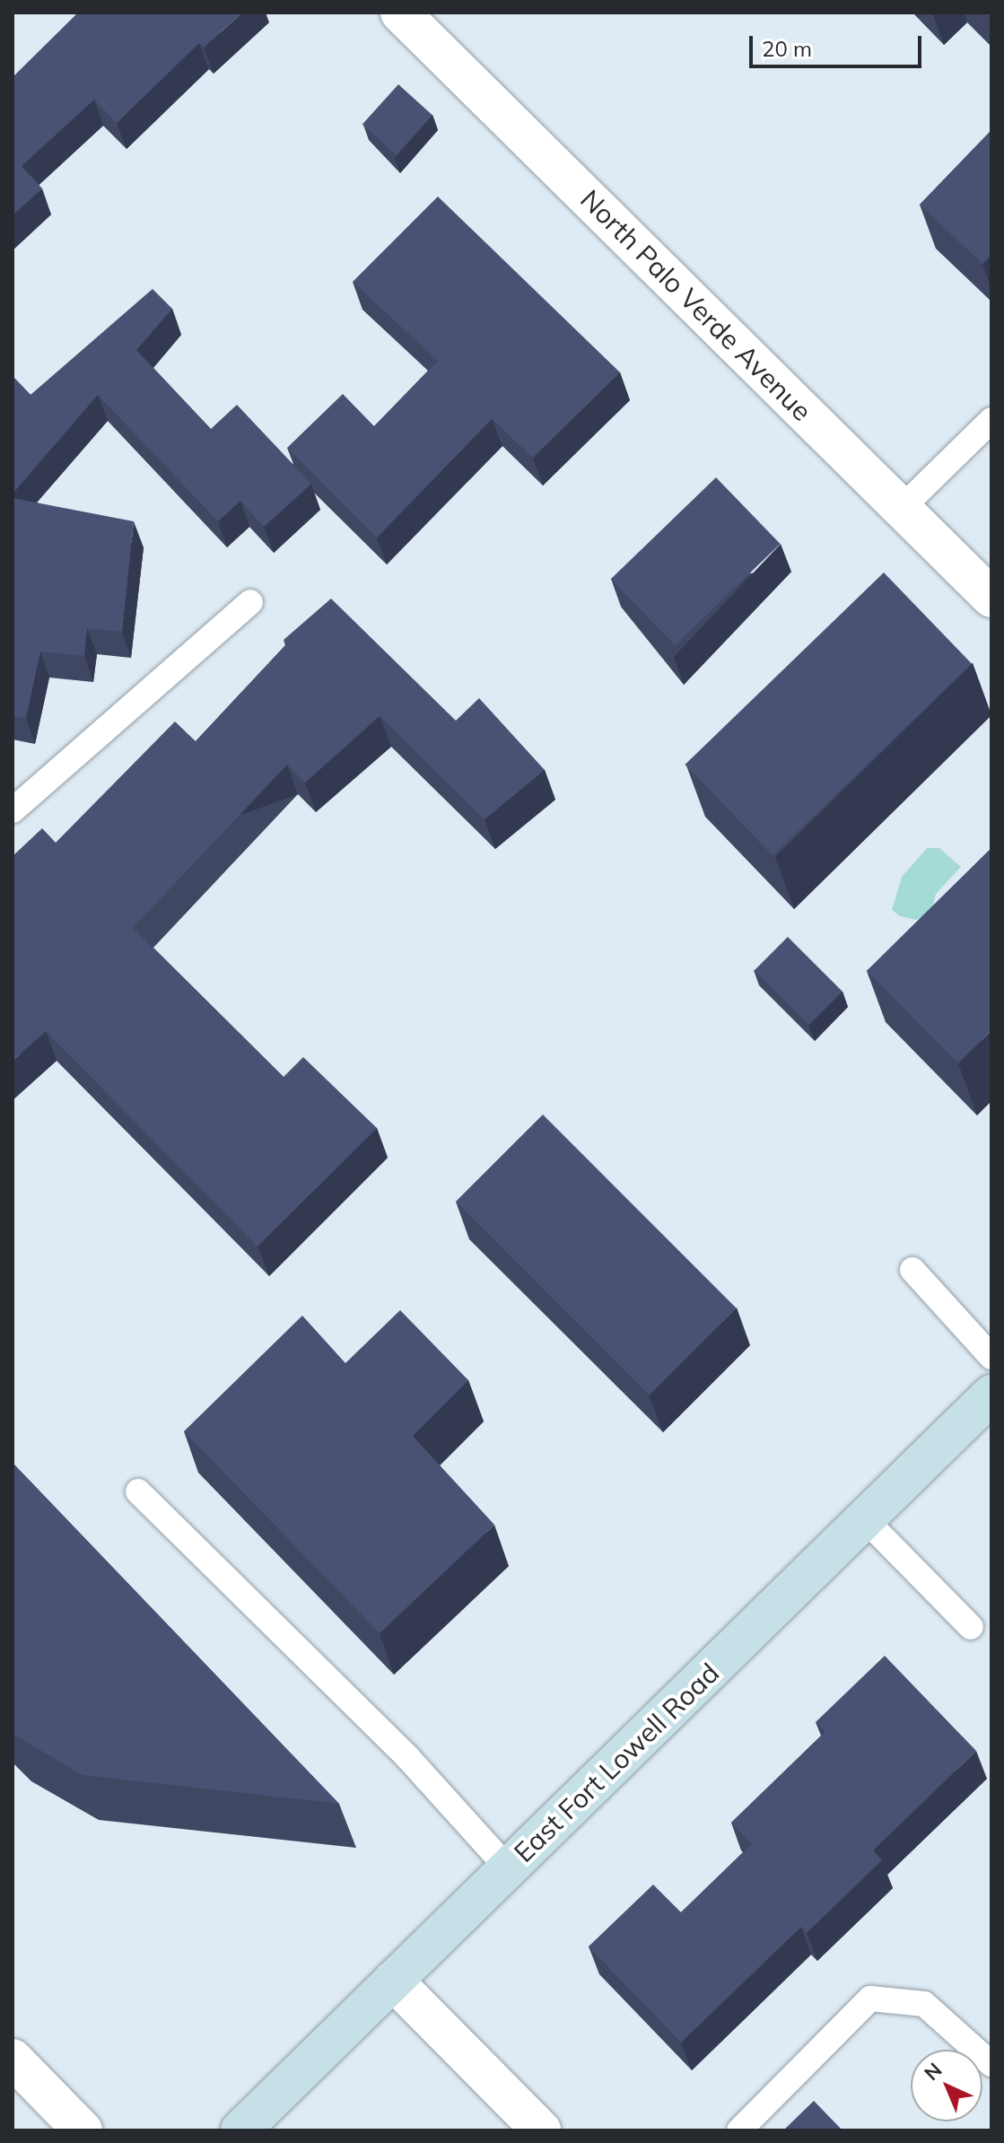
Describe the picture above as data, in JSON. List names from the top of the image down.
{
  "streets": {
    "main road": ["East Fort Lowell Road"],
    "street": ["North Palo Verde Avenue"]
  },
  "scale_bar": "20 m",
  "north": "top left"
}
